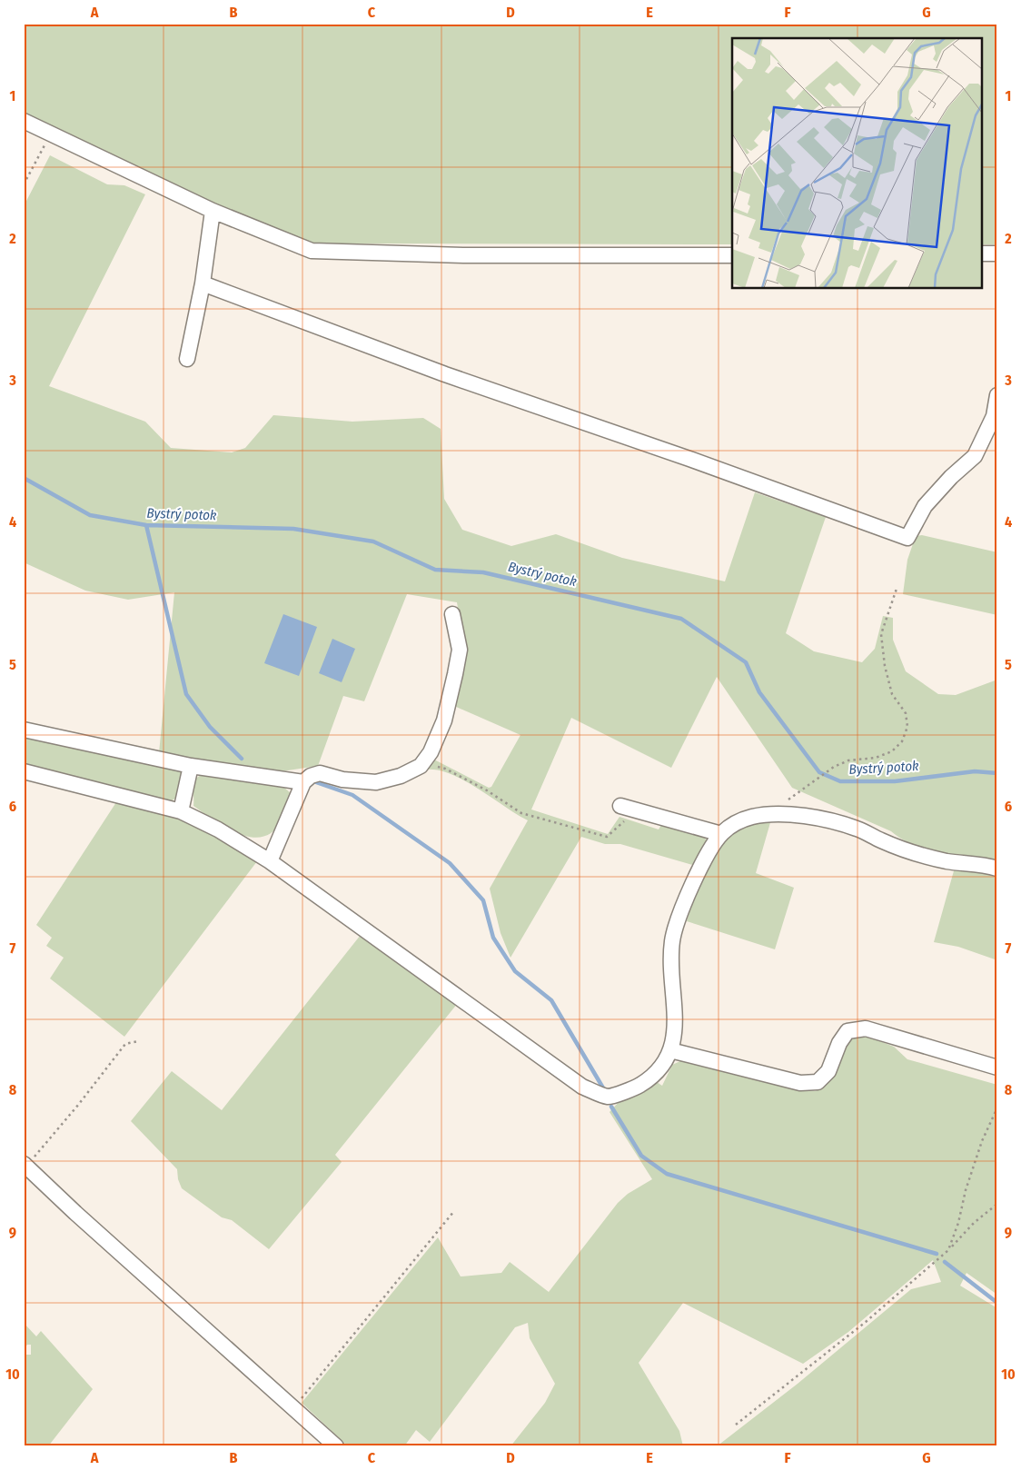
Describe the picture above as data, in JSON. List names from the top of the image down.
{
  "water": ["Bystrý potok"],
  "grid": {
    "columns": [
      "A",
      "B",
      "C",
      "D",
      "E",
      "F",
      "G"
    ],
    "rows": [
      "1",
      "2",
      "3",
      "4",
      "5",
      "6",
      "7",
      "8",
      "9",
      "10"
    ]
  }
}
